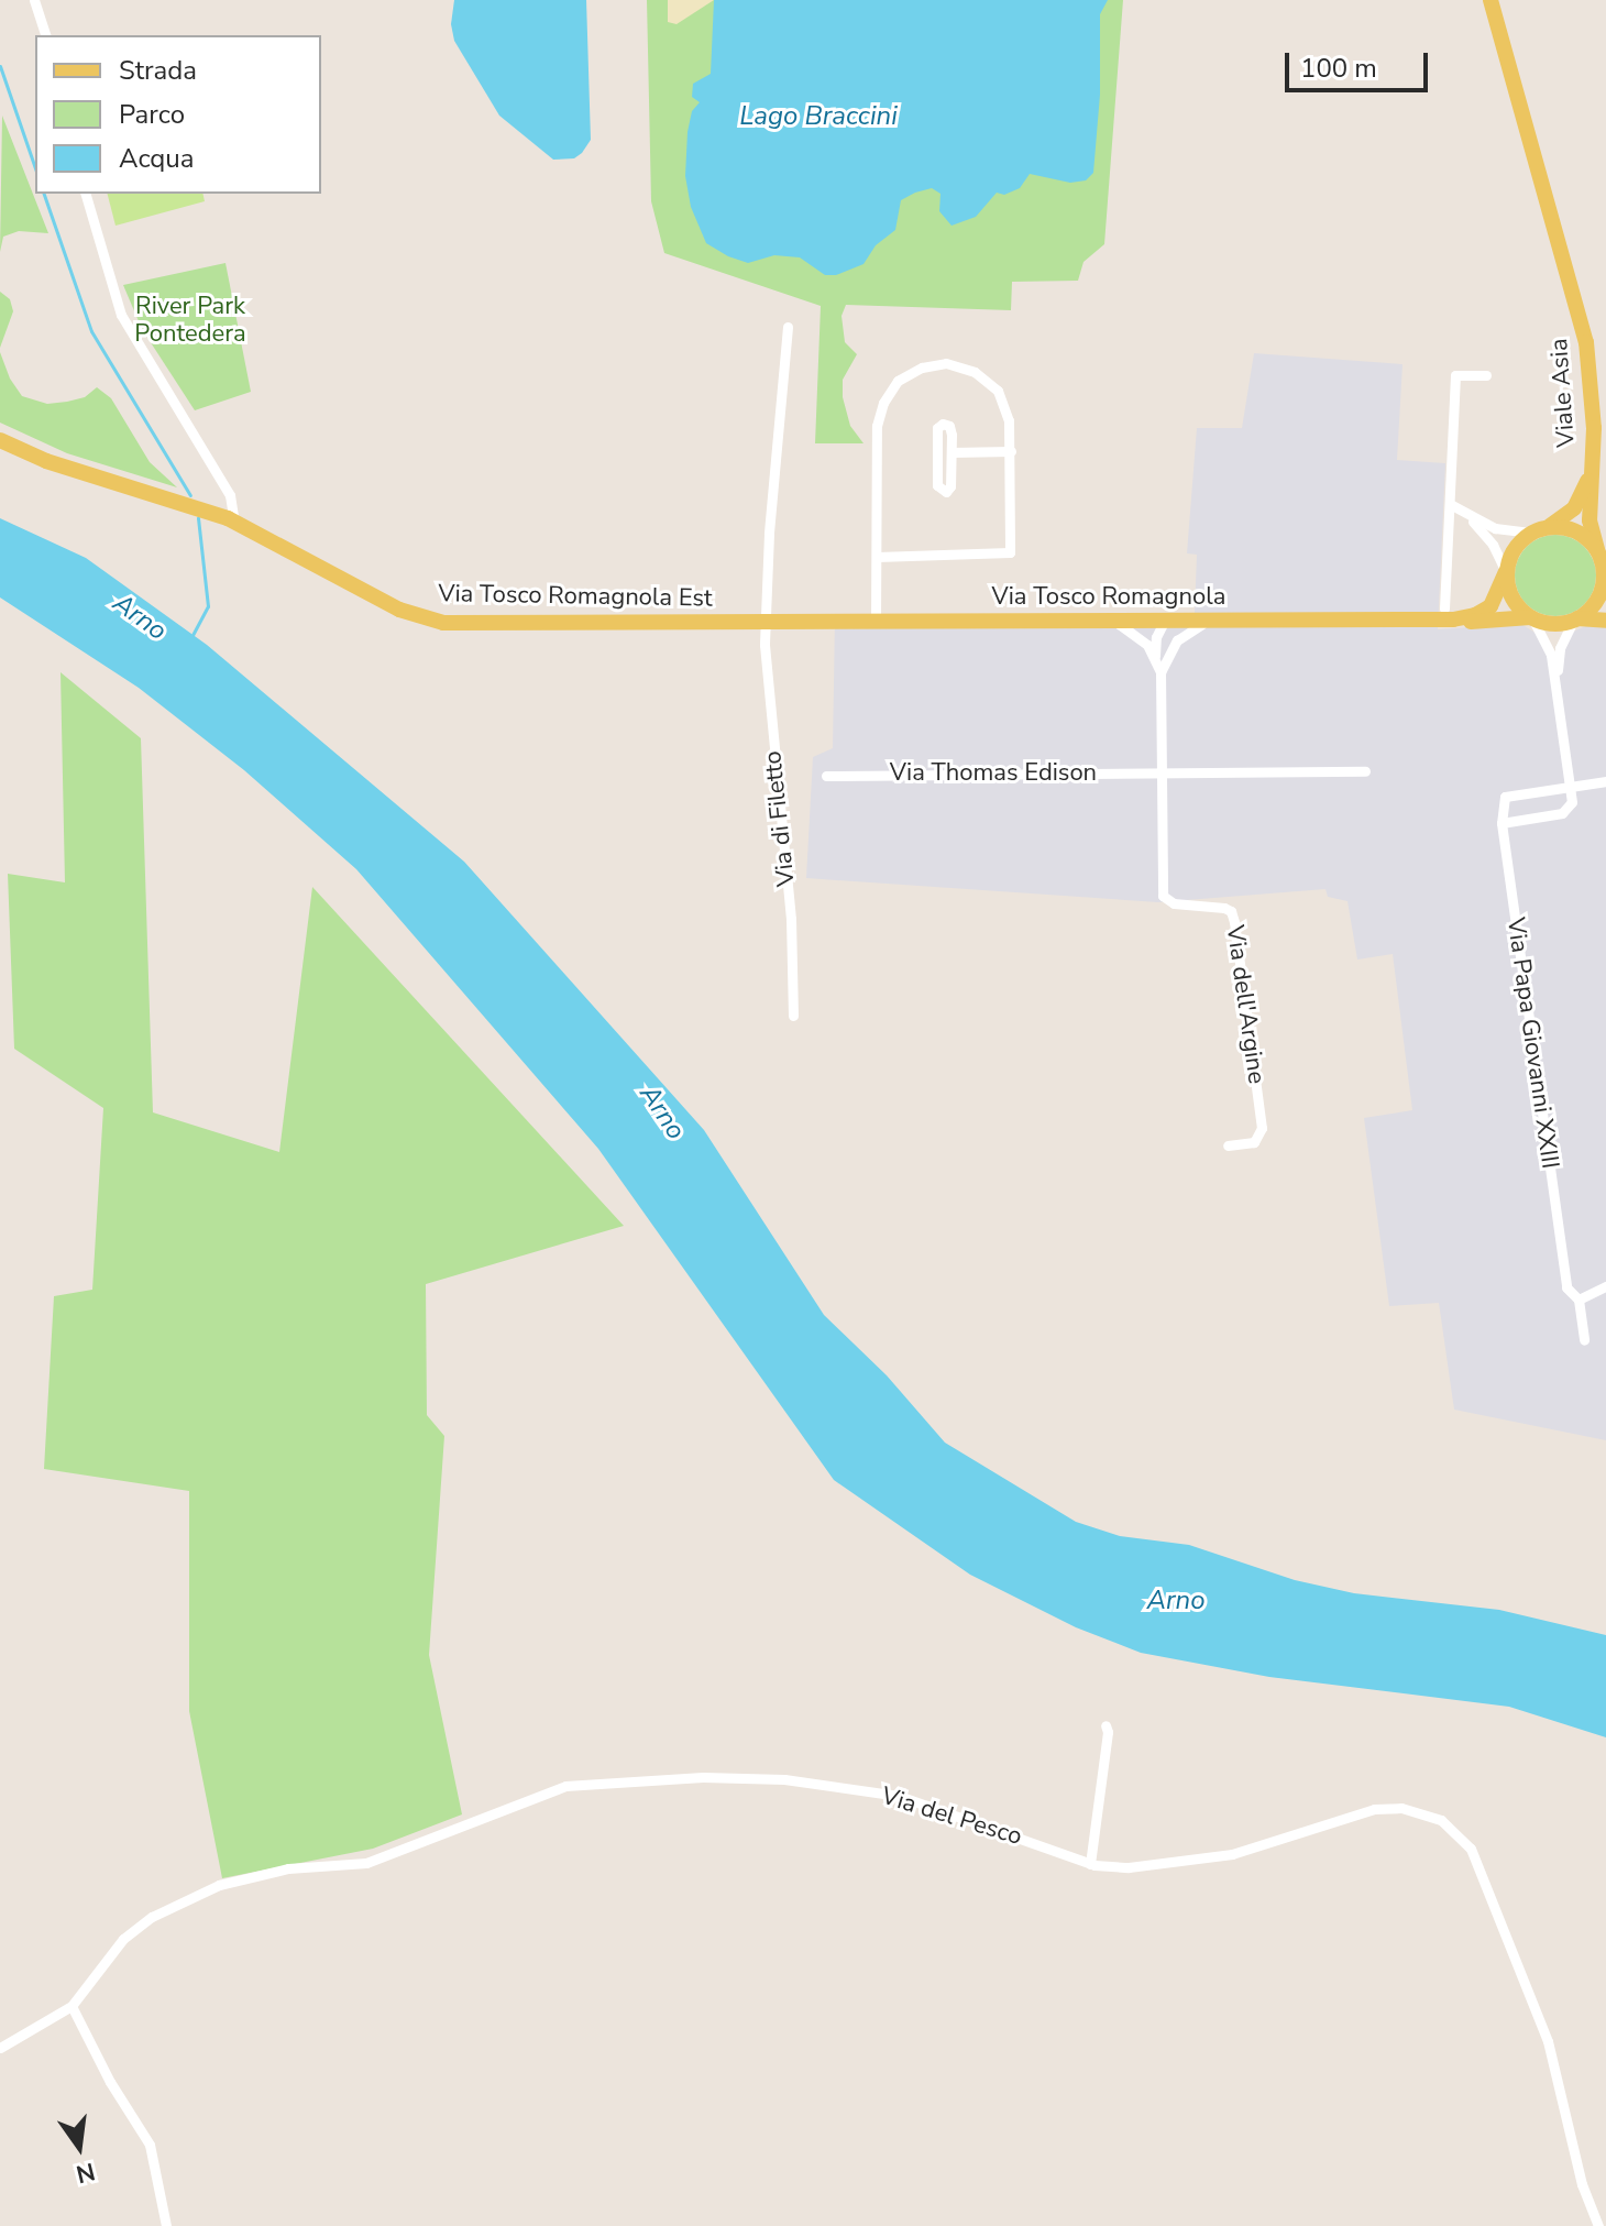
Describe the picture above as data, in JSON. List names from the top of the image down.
{
  "streets": {
    "main road": ["Viale Asia", "Via Tosco Romagnola Est", "Via Tosco Romagnola"],
    "street": [
      "Via Thomas Edison",
      "Via di Filetto",
      "Via dell'Argine",
      "Via Papa Giovanni XXIII",
      "Via del Pesco"
    ]
  },
  "crossings": [
    ["Viale Asia", "Via Tosco Romagnola"],
    ["Via Tosco Romagnola Est", "Via Tosco Romagnola"],
    ["Via Tosco Romagnola Est", "Via di Filetto"],
    ["Via Tosco Romagnola", "Via di Filetto"],
    ["Via Thomas Edison", "Via dell'Argine"]
  ],
  "water": ["Lago Braccini", "Arno"],
  "parks": ["River Park Pontedera"],
  "legend": ["Strada", "Parco", "Acqua"],
  "scale_bar": "100 m",
  "north": "bottom"
}
